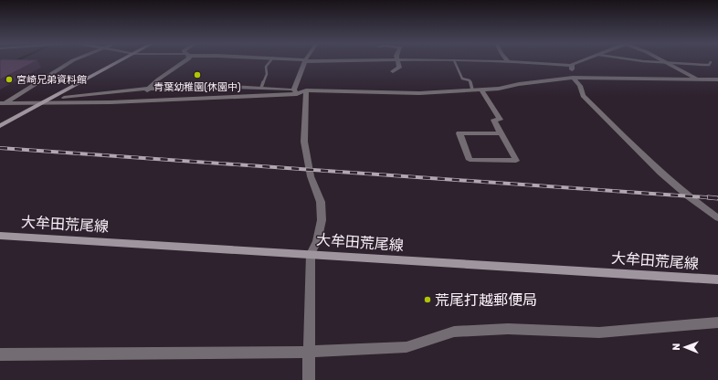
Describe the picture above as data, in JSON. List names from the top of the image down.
{
  "streets": {
    "main road": ["大牟田荒尾線"]
  },
  "places": ["青葉幼稚園(休園中)", "宮崎兄弟資料館", "荒尾打越郵便局"],
  "north": "left"
}
